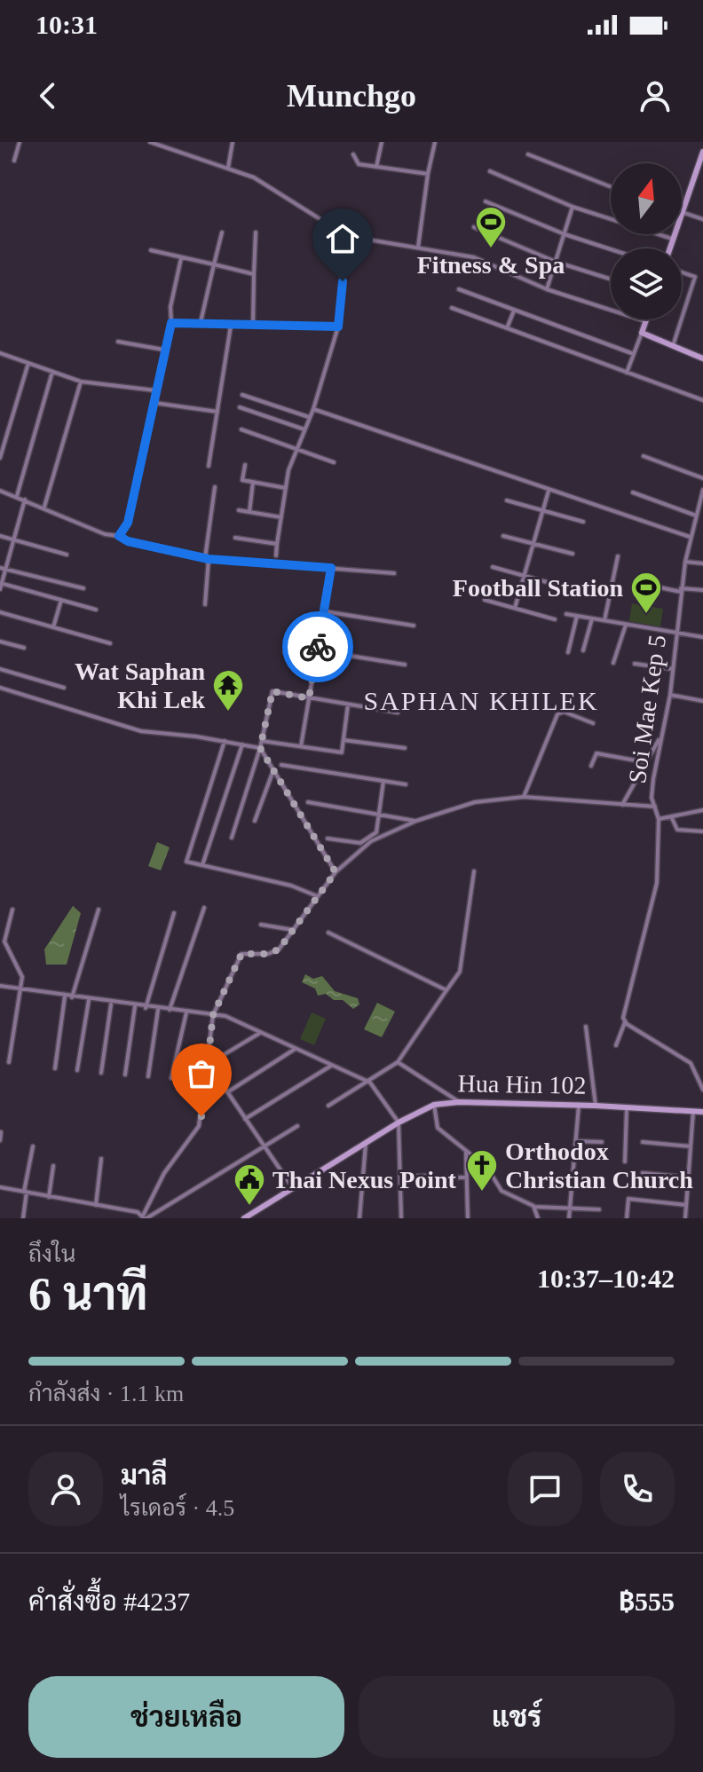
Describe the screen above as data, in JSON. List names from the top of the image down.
{
  "streets": {
    "street": ["Soi Mae Kep 5", "Hua Hin 102"]
  },
  "districts": ["SAPHAN KHILEK"],
  "places": {
    "sports": ["Fitness & Spa", "Football Station"],
    "temple": ["Wat Saphan Khi Lek"],
    "church": ["Orthodox Christian Church"],
    "public building": ["Thai Nexus Point"]
  },
  "north": "top",
  "page": {
    "status": "10:31",
    "header": "Munchgo",
    "heading": ["6 นาที", "ถึงใน", "10:37–10:42"],
    "panel": [
      "มาลี",
      "ไรเดอร์ · 4.5",
      "คำสั่งซื้อ #4237",
      "฿555"
    ],
    "bar": "กำลังส่ง · 1.1 km",
    "buttons": ["ช่วยเหลือ", "แชร์"]
  }
}
